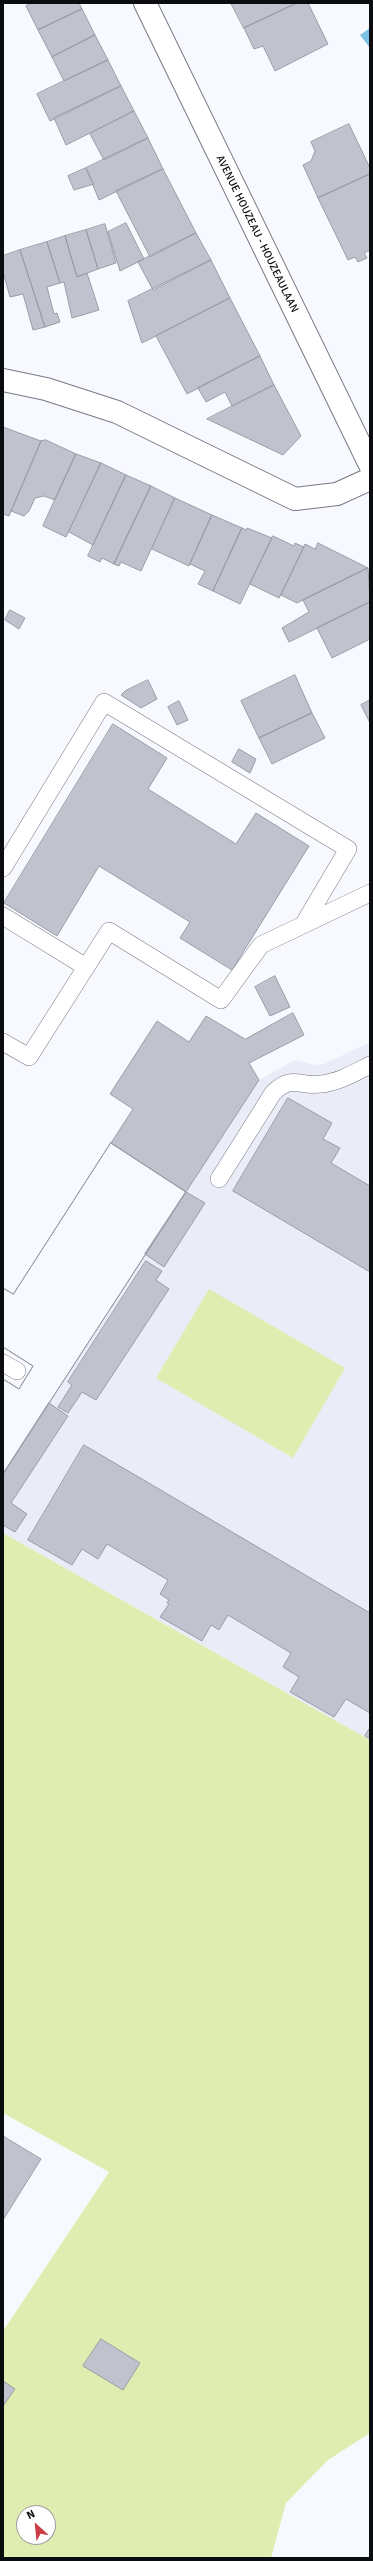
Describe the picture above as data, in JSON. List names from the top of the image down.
{
  "streets": {
    "street": ["AVENUE HOUZEAU - HOUZEAULAAN"]
  },
  "north": "top left"
}
